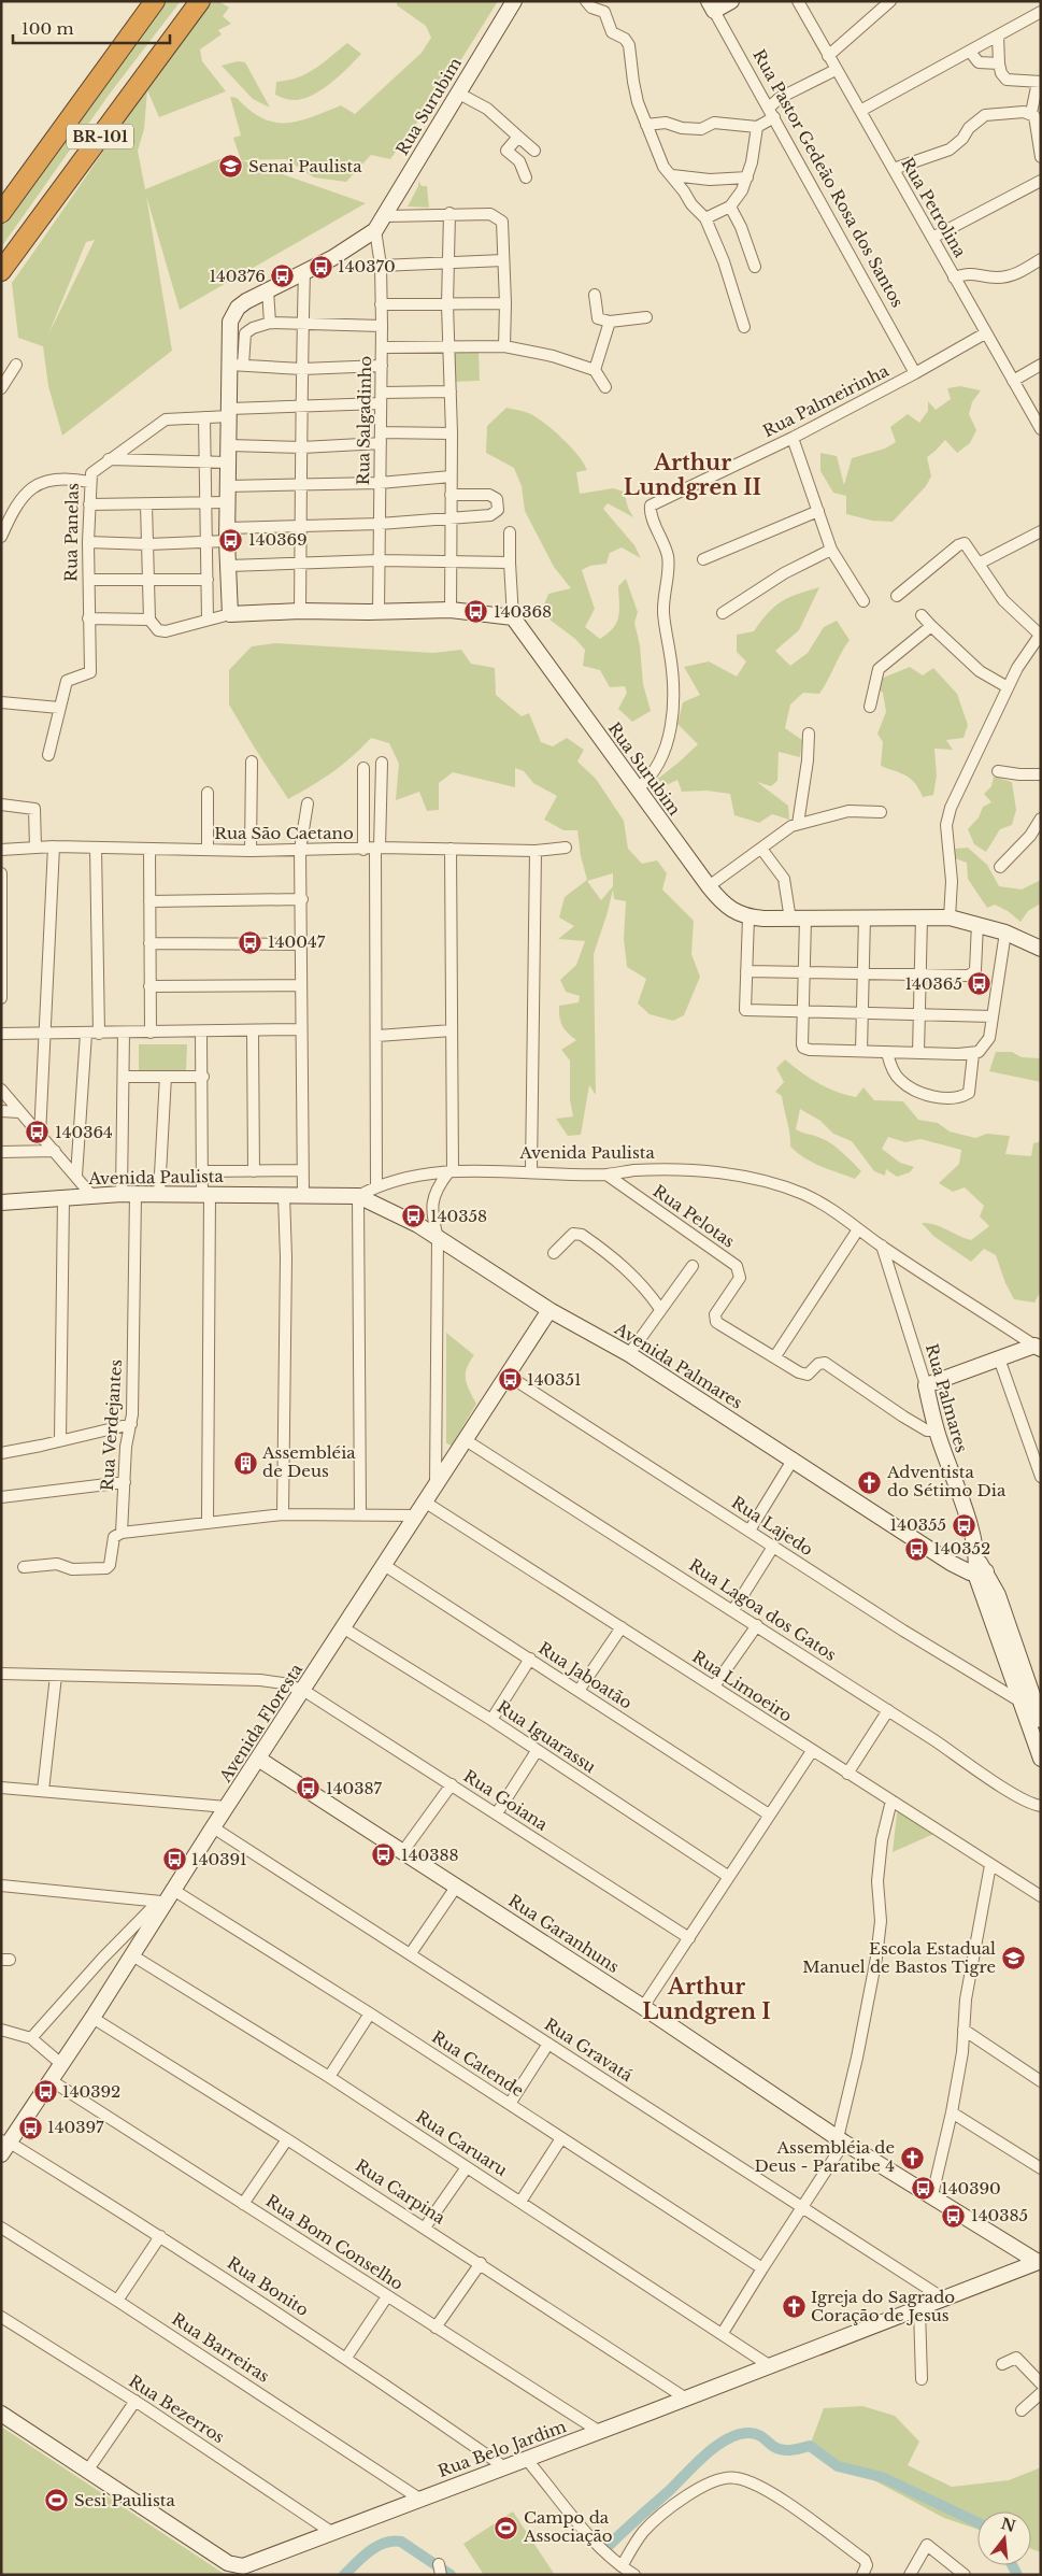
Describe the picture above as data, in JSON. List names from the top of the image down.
{
  "streets": {
    "highway": ["BR-101"],
    "street": [
      "Rua Surubim",
      "Rua Pastor Gedeão Rosa dos Santos",
      "Rua Petrolina",
      "Rua Palmeirinha",
      "Rua Salgadinho",
      "Rua Panelas",
      "Rua São Caetano",
      "Avenida Paulista",
      "Rua Pelotas",
      "Avenida Palmares",
      "Rua Palmares",
      "Rua Verdejantes",
      "Rua Lajedo",
      "Rua Lagoa dos Gatos",
      "Rua Jaboatão",
      "Rua Limoeiro",
      "Avenida Floresta",
      "Rua Iguarassu",
      "Rua Goiana",
      "Rua Garanhuns",
      "Rua Gravatá",
      "Rua Catende",
      "Rua Caruaru",
      "Rua Carpina",
      "Rua Bom Conselho",
      "Rua Bonito",
      "Rua Barreiras",
      "Rua Bezerros",
      "Rua Belo Jardim"
    ]
  },
  "crossings": [
    ["Rua Surubim", "Rua Palmeirinha"],
    ["Rua Surubim", "Rua Salgadinho"],
    ["Rua Pastor Gedeão Rosa dos Santos", "Rua Palmeirinha"],
    ["Rua Petrolina", "Rua Palmeirinha"],
    ["Rua Salgadinho", "Rua Panelas"],
    ["Avenida Paulista", "Rua Pelotas"],
    ["Avenida Paulista", "Avenida Palmares"],
    ["Avenida Paulista", "Rua Palmares"],
    ["Avenida Paulista", "Rua Verdejantes"],
    ["Rua Pelotas", "Rua Palmares"],
    ["Avenida Palmares", "Rua Palmares"],
    ["Avenida Palmares", "Avenida Floresta"],
    ["Rua Lajedo", "Avenida Floresta"],
    ["Rua Lagoa dos Gatos", "Avenida Floresta"],
    ["Rua Jaboatão", "Avenida Floresta"],
    ["Rua Limoeiro", "Avenida Floresta"],
    ["Avenida Floresta", "Rua Iguarassu"],
    ["Avenida Floresta", "Rua Goiana"],
    ["Avenida Floresta", "Rua Garanhuns"],
    ["Avenida Floresta", "Rua Gravatá"],
    ["Avenida Floresta", "Rua Catende"],
    ["Avenida Floresta", "Rua Caruaru"],
    ["Avenida Floresta", "Rua Carpina"],
    ["Avenida Floresta", "Rua Bom Conselho"],
    ["Avenida Floresta", "Rua Bonito"],
    ["Rua Garanhuns", "Rua Belo Jardim"],
    ["Rua Gravatá", "Rua Belo Jardim"],
    ["Rua Caruaru", "Rua Belo Jardim"],
    ["Rua Carpina", "Rua Belo Jardim"],
    ["Rua Bom Conselho", "Rua Belo Jardim"],
    ["Rua Bonito", "Rua Belo Jardim"],
    ["Rua Barreiras", "Rua Belo Jardim"],
    ["Rua Bezerros", "Rua Belo Jardim"]
  ],
  "districts": ["Arthur Lundgren II", "Arthur Lundgren I"],
  "places": {
    "school or university": ["Senai Paulista", "Escola Estadual Manuel de Bastos Tigre"],
    "bus stop": [
      "140370",
      "140376",
      "140369",
      "140368",
      "140047",
      "140365",
      "140364",
      "140358",
      "140351",
      "140355",
      "140352",
      "140387",
      "140388",
      "140391",
      "140392",
      "140397",
      "140390",
      "140385"
    ],
    "building": ["Assembléia de Deus"],
    "church": ["Adventista do Sétimo Dia", "Assembléia de Deus - Paratibe 4", "Igreja do Sagrado Coração de Jesus"],
    "sports": ["Sesi Paulista", "Campo da Associação"]
  },
  "scale_bar": "100 m",
  "north": "top"
}
